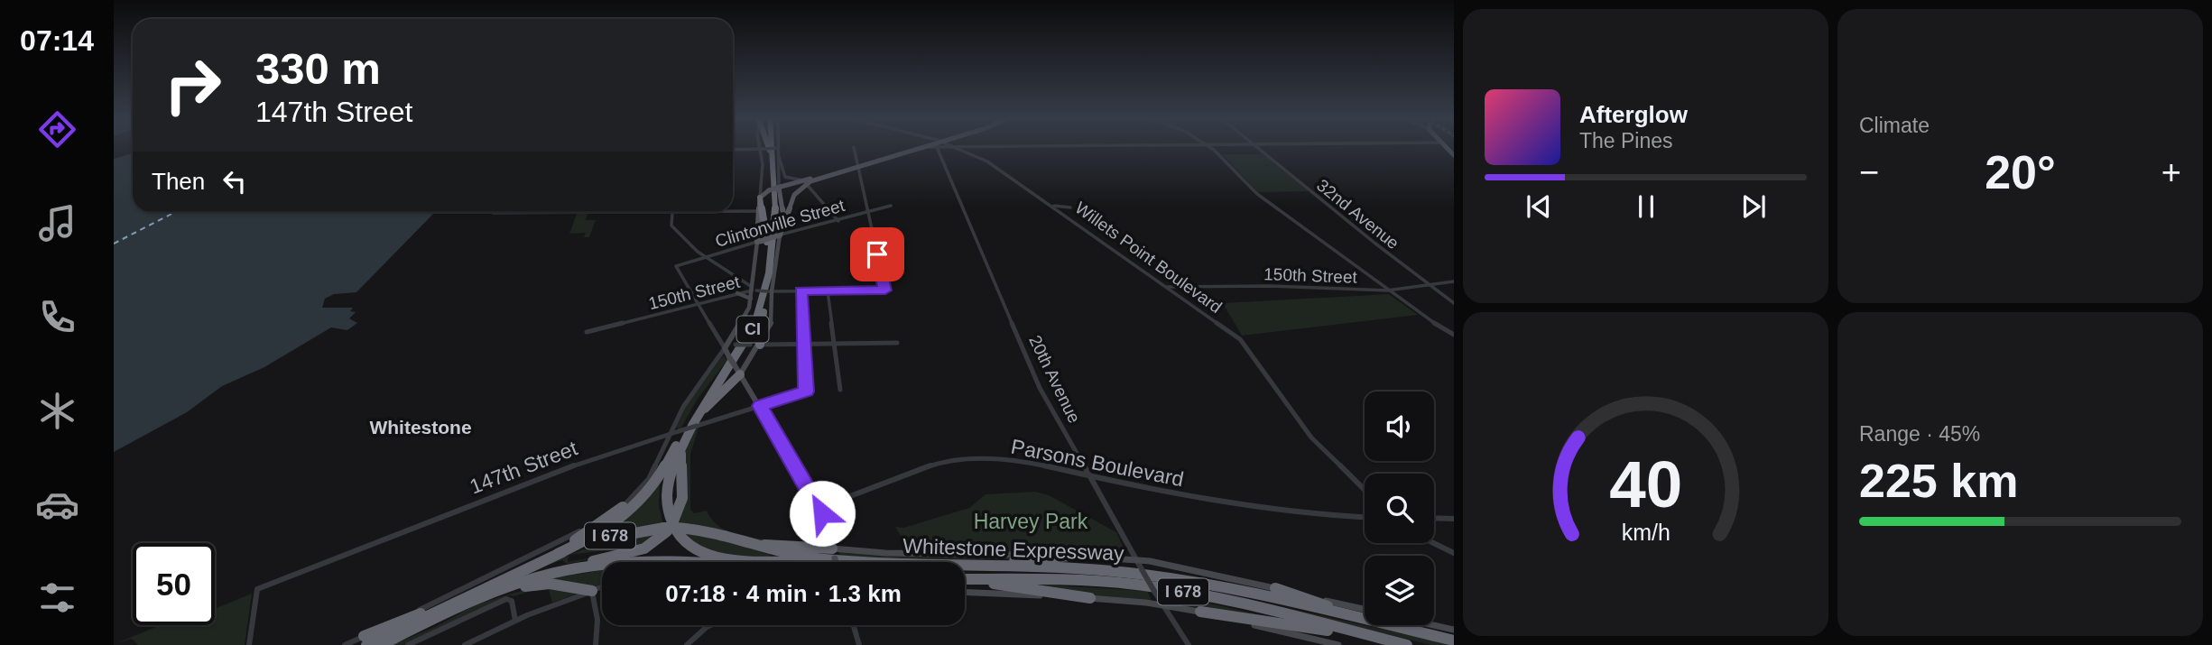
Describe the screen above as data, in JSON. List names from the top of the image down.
{
  "streets": {
    "highway": ["CI", "I 678", "Whitestone Expressway"],
    "street": [
      "32nd Avenue",
      "Clintonville Street",
      "Willets Point Boulevard",
      "150th Street",
      "20th Avenue",
      "Parsons Boulevard",
      "147th Street"
    ]
  },
  "crossings": [
    ["32nd Avenue", "150th Street"],
    ["Clintonville Street", "150th Street"],
    ["Clintonville Street", "CI"],
    ["Willets Point Boulevard", "150th Street"],
    ["150th Street", "CI"],
    ["CI", "147th Street"],
    ["20th Avenue", "Parsons Boulevard"]
  ],
  "districts": ["Whitestone"],
  "parks": ["Harvey Park"],
  "page": {
    "tabs": "07:14",
    "tile": [
      "Climate",
      ["Range · 45%", "225 km"]
    ],
    "turn": ["330 m", "147th Street"],
    "song": ["Afterglow", "The Pines"],
    "heat": ["−", "20°", "+"],
    "then": "Then",
    "limit": "50",
    "trip": "07:18 · 4 min · 1.3 km",
    "gauge": ["40", "km/h"]
  }
}
